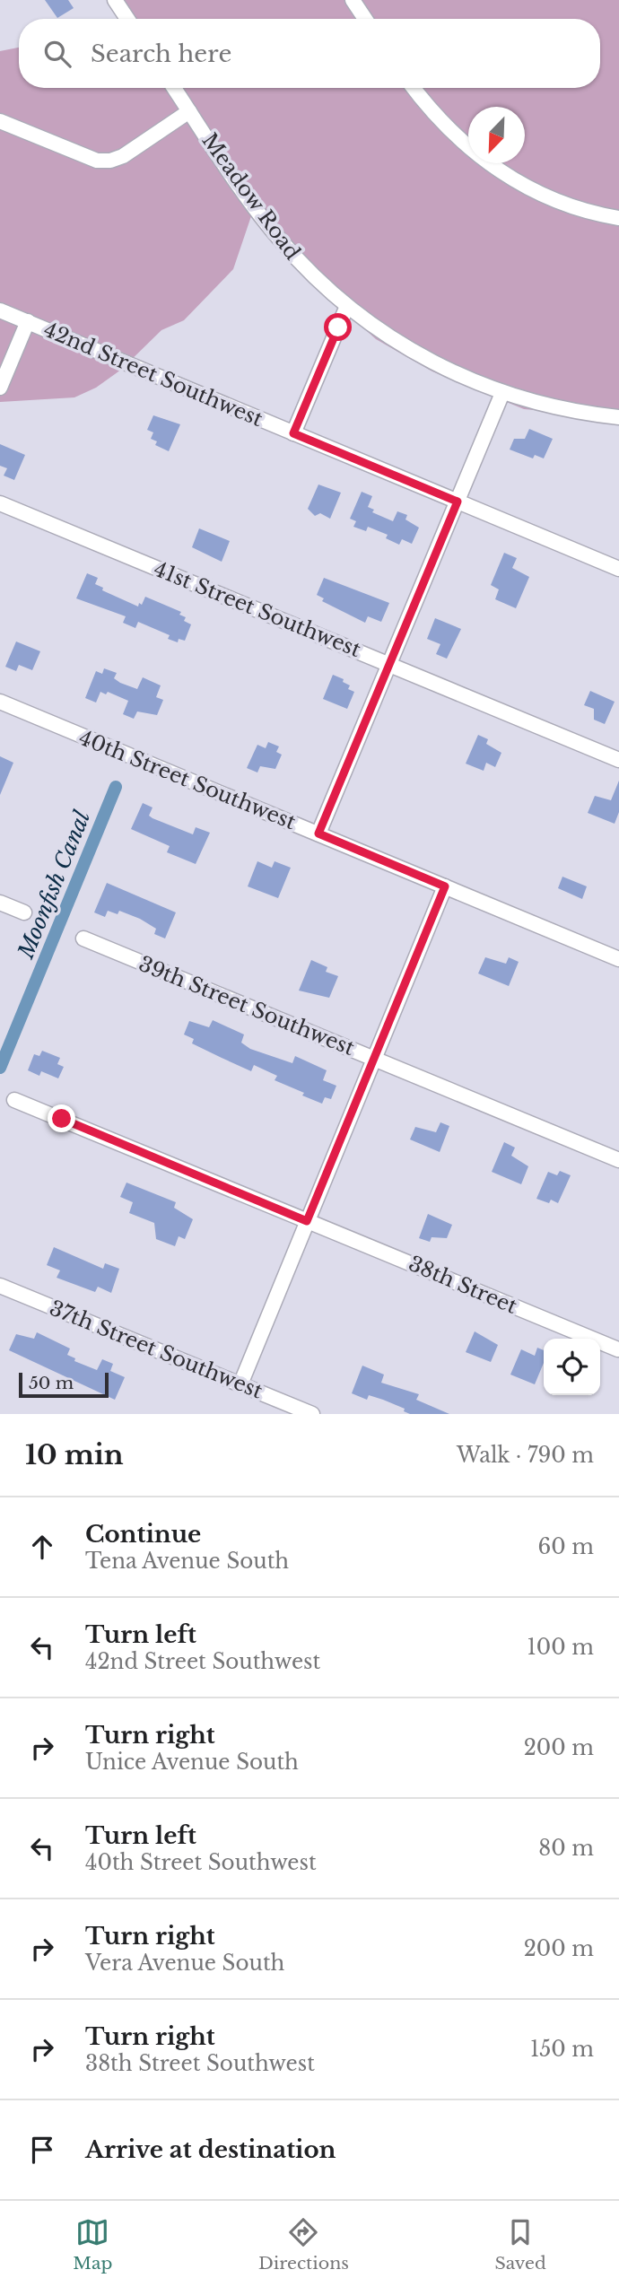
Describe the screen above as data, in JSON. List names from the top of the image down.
{
  "streets": {
    "street": [
      "Meadow Road",
      "42nd Street Southwest",
      "41st Street Southwest",
      "40th Street Southwest",
      "39th Street Southwest",
      "38th Street",
      "37th Street Southwest"
    ]
  },
  "water": ["Moonfish Canal"],
  "scale_bar": "50 m",
  "north": "bottom left",
  "page": {
    "search": "Search here",
    "scale": "50 m",
    "heading": ["10 min", "Walk · 790 m"],
    "list": [
      ["Continue", "Tena Avenue South", "60 m"],
      ["Turn left", "42nd Street Southwest", "100 m"],
      ["Turn right", "Unice Avenue South", "200 m"],
      ["Turn left", "40th Street Southwest", "80 m"],
      ["Turn right", "Vera Avenue South", "200 m"],
      ["Turn right", "38th Street Southwest", "150 m"],
      "Arrive at destination"
    ],
    "nav": ["Map", "Directions", "Saved"]
  }
}
